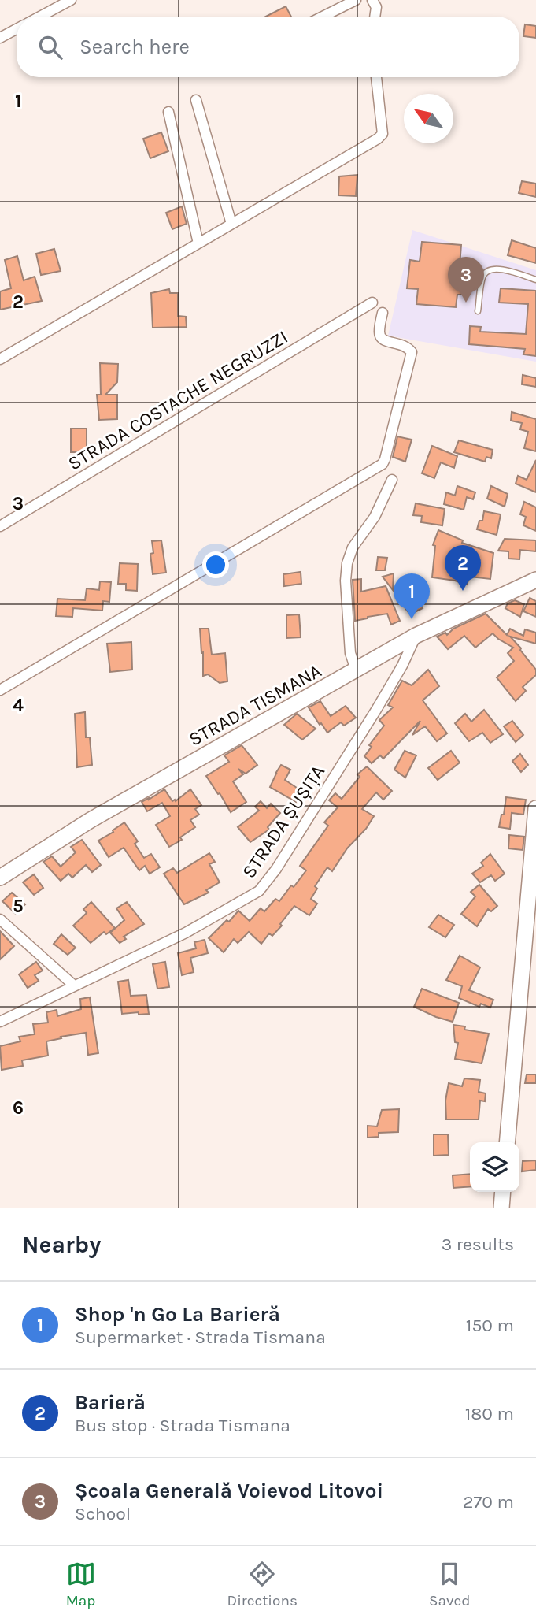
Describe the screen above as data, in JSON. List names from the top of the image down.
{
  "streets": {
    "main road": ["STRADA TISMANA"],
    "street": ["STRADA COSTACHE NEGRUZZI", "STRADA ȘUȘIȚA"]
  },
  "crossings": [
    ["STRADA TISMANA", "STRADA ȘUȘIȚA"]
  ],
  "north": "top left",
  "page": {
    "search": "Search here",
    "pins": ["3", "2", "1"],
    "heading": ["Nearby", "3 results"],
    "list": [
      {
        "mark": "1",
        "name": "Shop 'n Go La Barieră",
        "note": "Supermarket · Strada Tismana",
        "value": "150 m"
      },
      {
        "mark": "2",
        "name": "Barieră",
        "note": "Bus stop · Strada Tismana",
        "value": "180 m"
      },
      {
        "mark": "3",
        "name": "Școala Generală Voievod Litovoi",
        "note": "School",
        "value": "270 m"
      }
    ],
    "nav": ["Map", "Directions", "Saved"]
  },
  "grid": {
    "rows": [
      "1",
      "2",
      "3",
      "4",
      "5",
      "6"
    ]
  }
}
